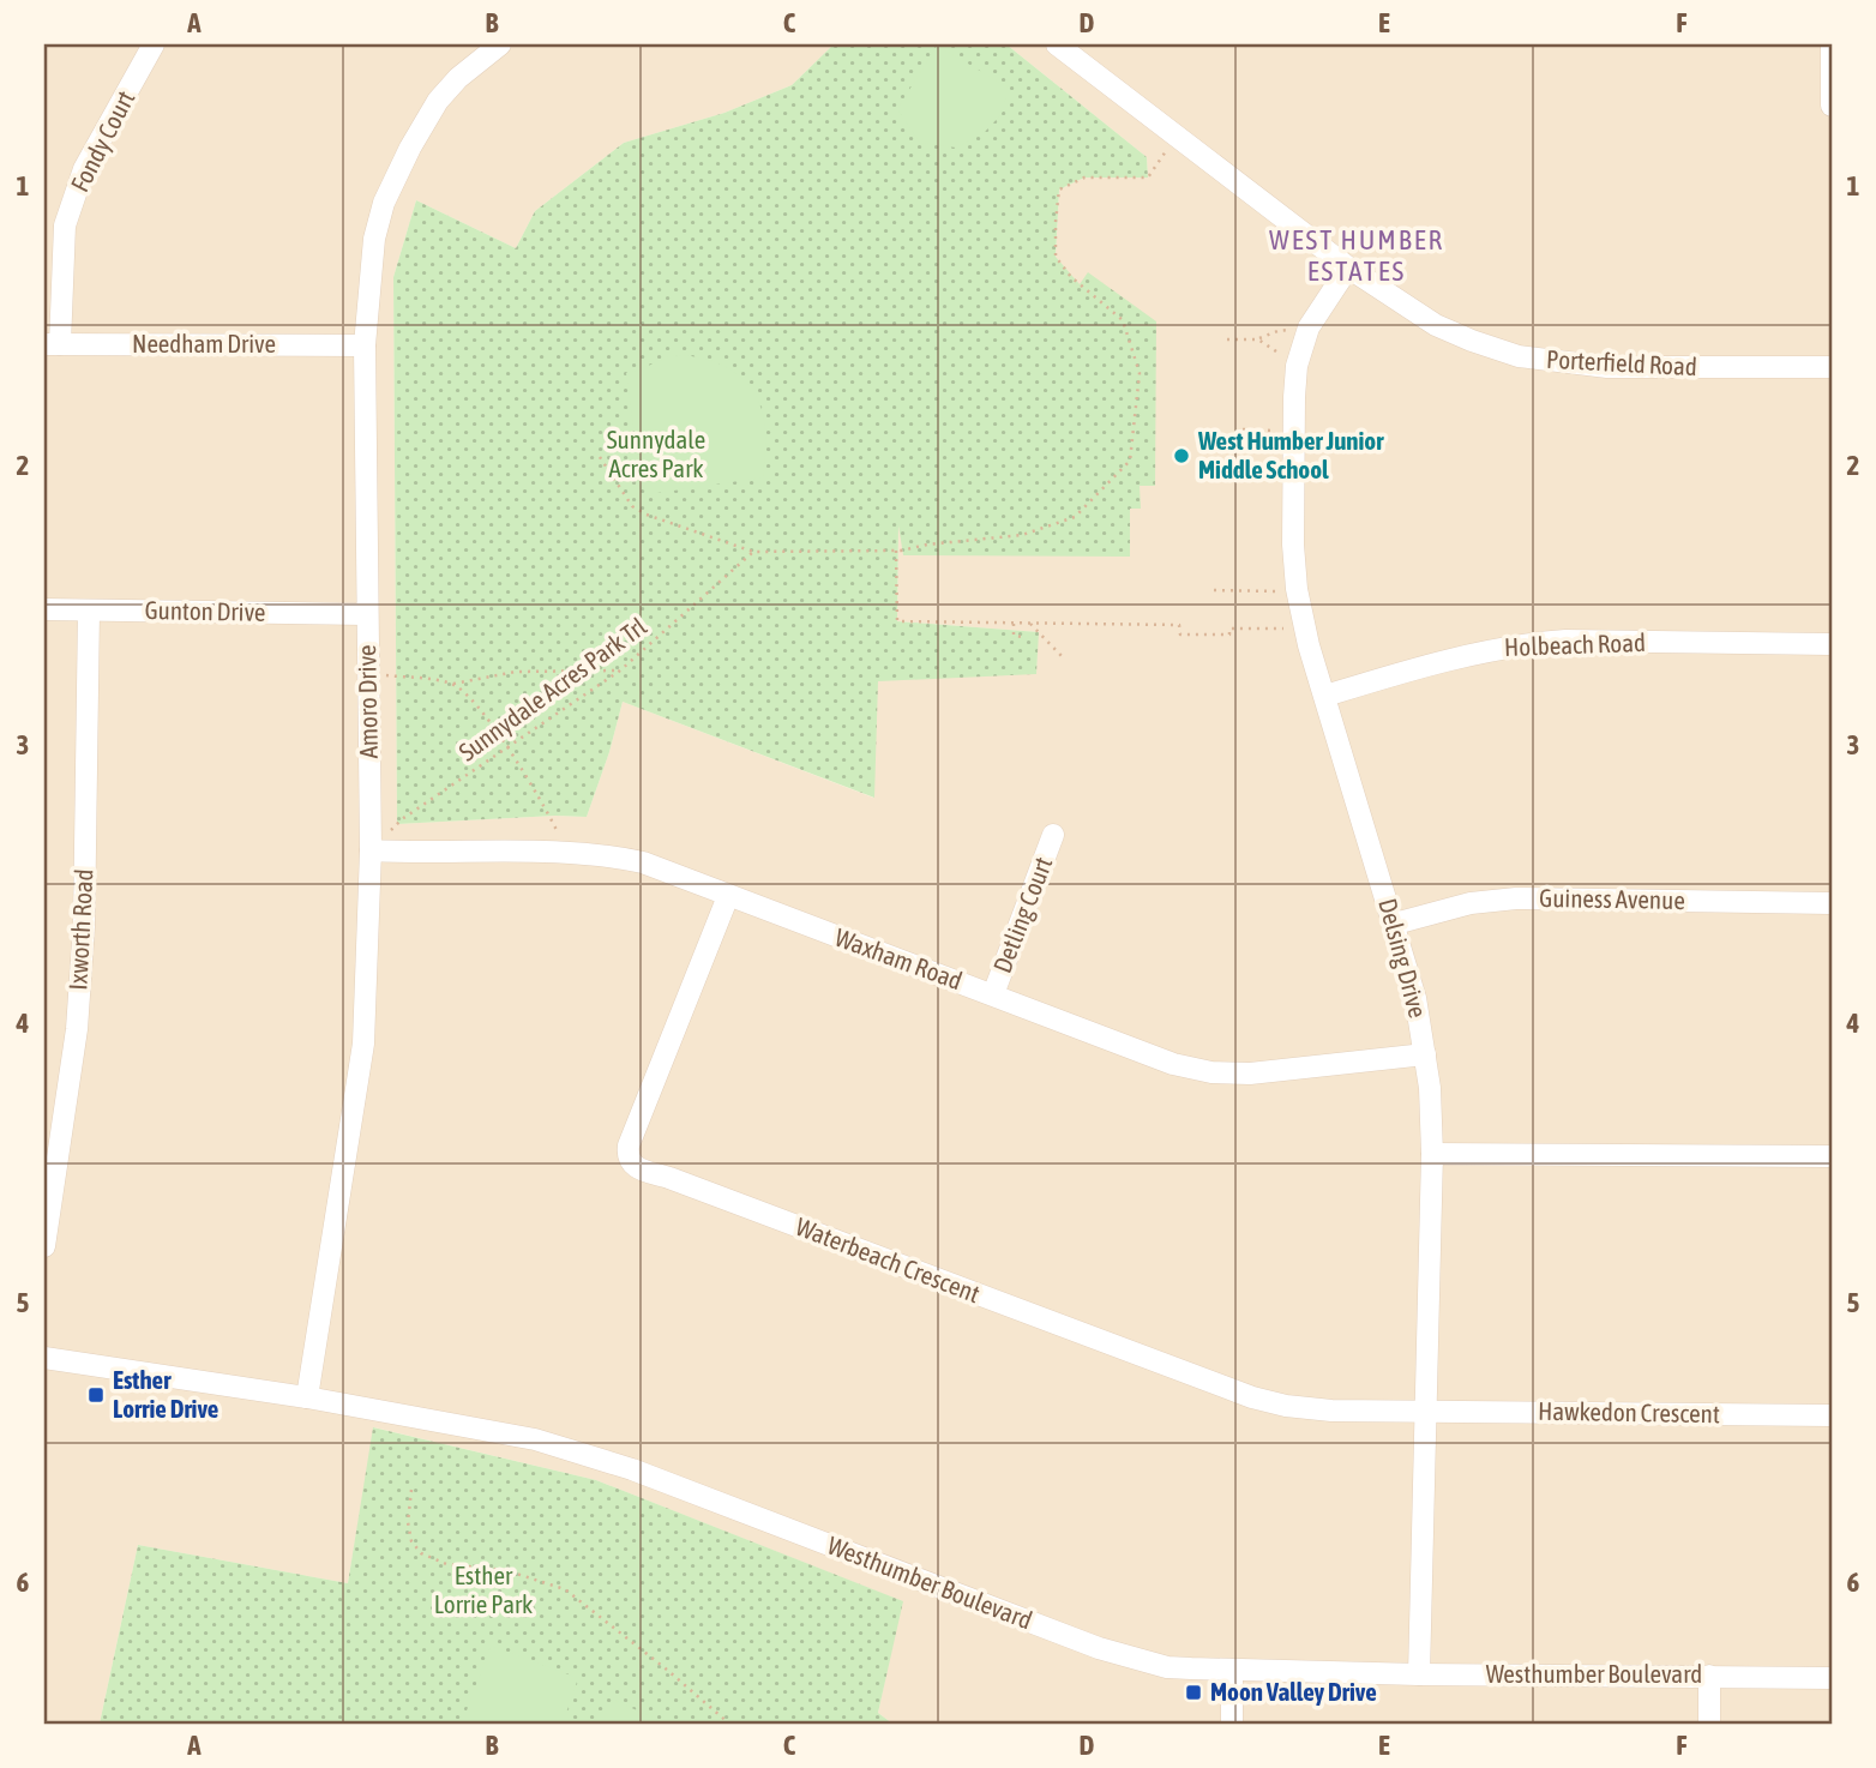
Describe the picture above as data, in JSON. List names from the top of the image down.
{
  "streets": {
    "street": [
      "Fondy Court",
      "Needham Drive",
      "Porterfield Road",
      "Gunton Drive",
      "Holbeach Road",
      "Amoro Drive",
      "Guiness Avenue",
      "Detling Court",
      "Ixworth Road",
      "Delsing Drive",
      "Waxham Road",
      "Waterbeach Crescent",
      "Hawkedon Crescent",
      "Westhumber Boulevard"
    ],
    "path": ["Sunnydale Acres Park Trl"]
  },
  "crossings": [
    ["Fondy Court", "Needham Drive"],
    ["Needham Drive", "Amoro Drive"],
    ["Porterfield Road", "Delsing Drive"],
    ["Gunton Drive", "Amoro Drive"],
    ["Gunton Drive", "Ixworth Road"],
    ["Holbeach Road", "Delsing Drive"],
    ["Sunnydale Acres Park Trl", "Amoro Drive"],
    ["Sunnydale Acres Park Trl", "Waxham Road"],
    ["Amoro Drive", "Waxham Road"],
    ["Amoro Drive", "Westhumber Boulevard"],
    ["Guiness Avenue", "Delsing Drive"],
    ["Detling Court", "Waxham Road"],
    ["Delsing Drive", "Waxham Road"],
    ["Delsing Drive", "Waterbeach Crescent"],
    ["Delsing Drive", "Hawkedon Crescent"],
    ["Delsing Drive", "Westhumber Boulevard"],
    ["Waxham Road", "Waterbeach Crescent"],
    ["Waterbeach Crescent", "Hawkedon Crescent"]
  ],
  "districts": ["WEST HUMBER ESTATES"],
  "parks": ["Sunnydale Acres Park", "Esther Lorrie Park"],
  "places": {
    "other": ["West Humber Junior Middle School"],
    "transit": ["Esther Lorrie Drive", "Moon Valley Drive"]
  },
  "grid": {
    "columns": [
      "A",
      "B",
      "C",
      "D",
      "E",
      "F"
    ],
    "rows": [
      "1",
      "2",
      "3",
      "4",
      "5",
      "6"
    ]
  }
}
